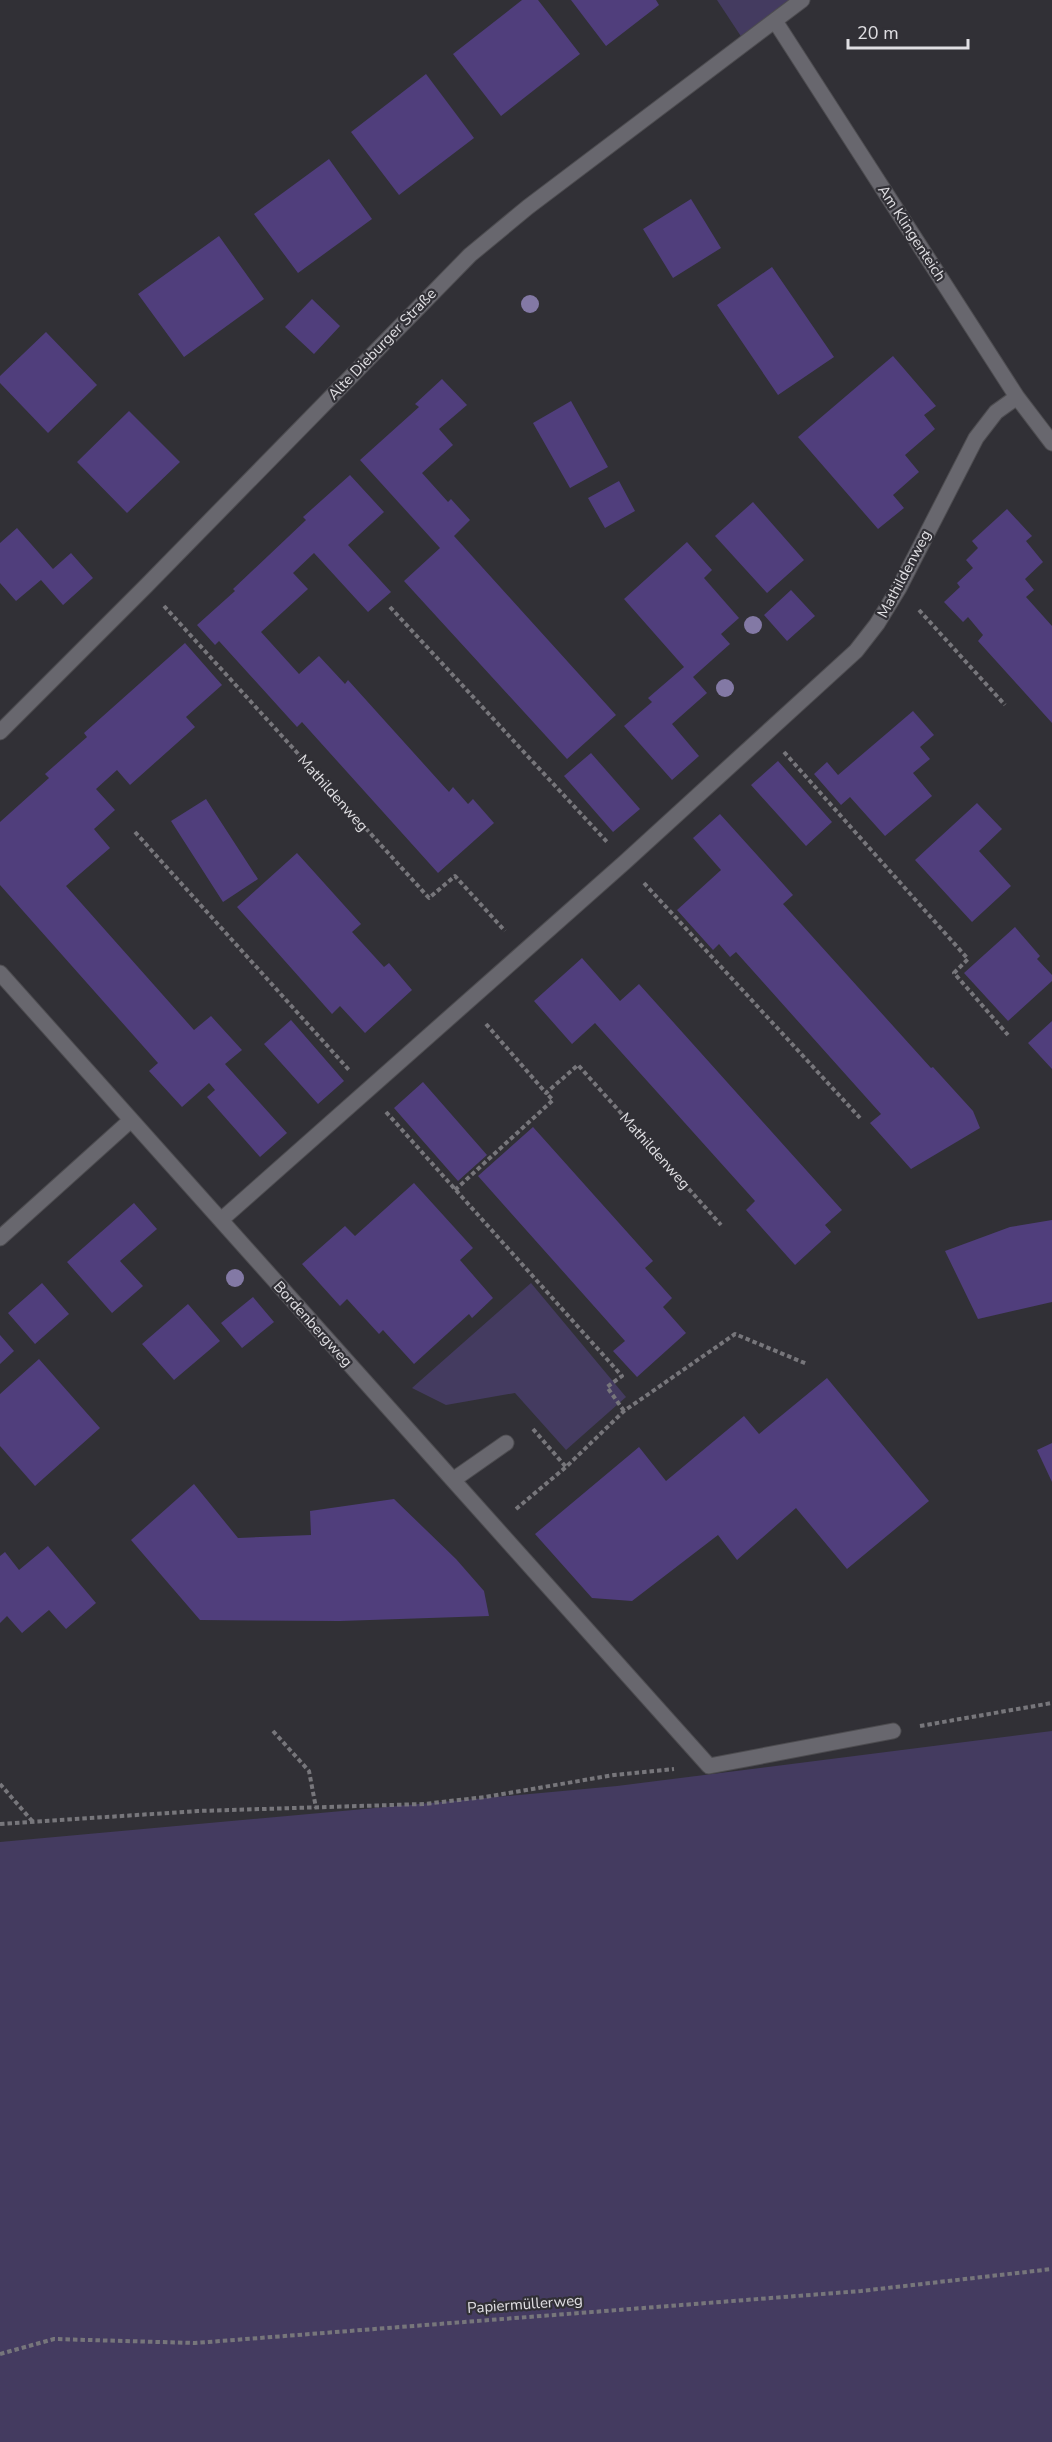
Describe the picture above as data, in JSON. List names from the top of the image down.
{
  "streets": {
    "street": [
      "Am Klingenteich",
      "Alte Dieburger Straße",
      "Mathildenweg",
      "Bordenbergweg"
    ],
    "path": ["Papiermüllerweg"]
  },
  "crossings": [
    ["Am Klingenteich", "Alte Dieburger Straße"],
    ["Am Klingenteich", "Mathildenweg"],
    ["Alte Dieburger Straße", "Mathildenweg"],
    ["Mathildenweg", "Bordenbergweg"]
  ],
  "scale_bar": "20 m"
}
